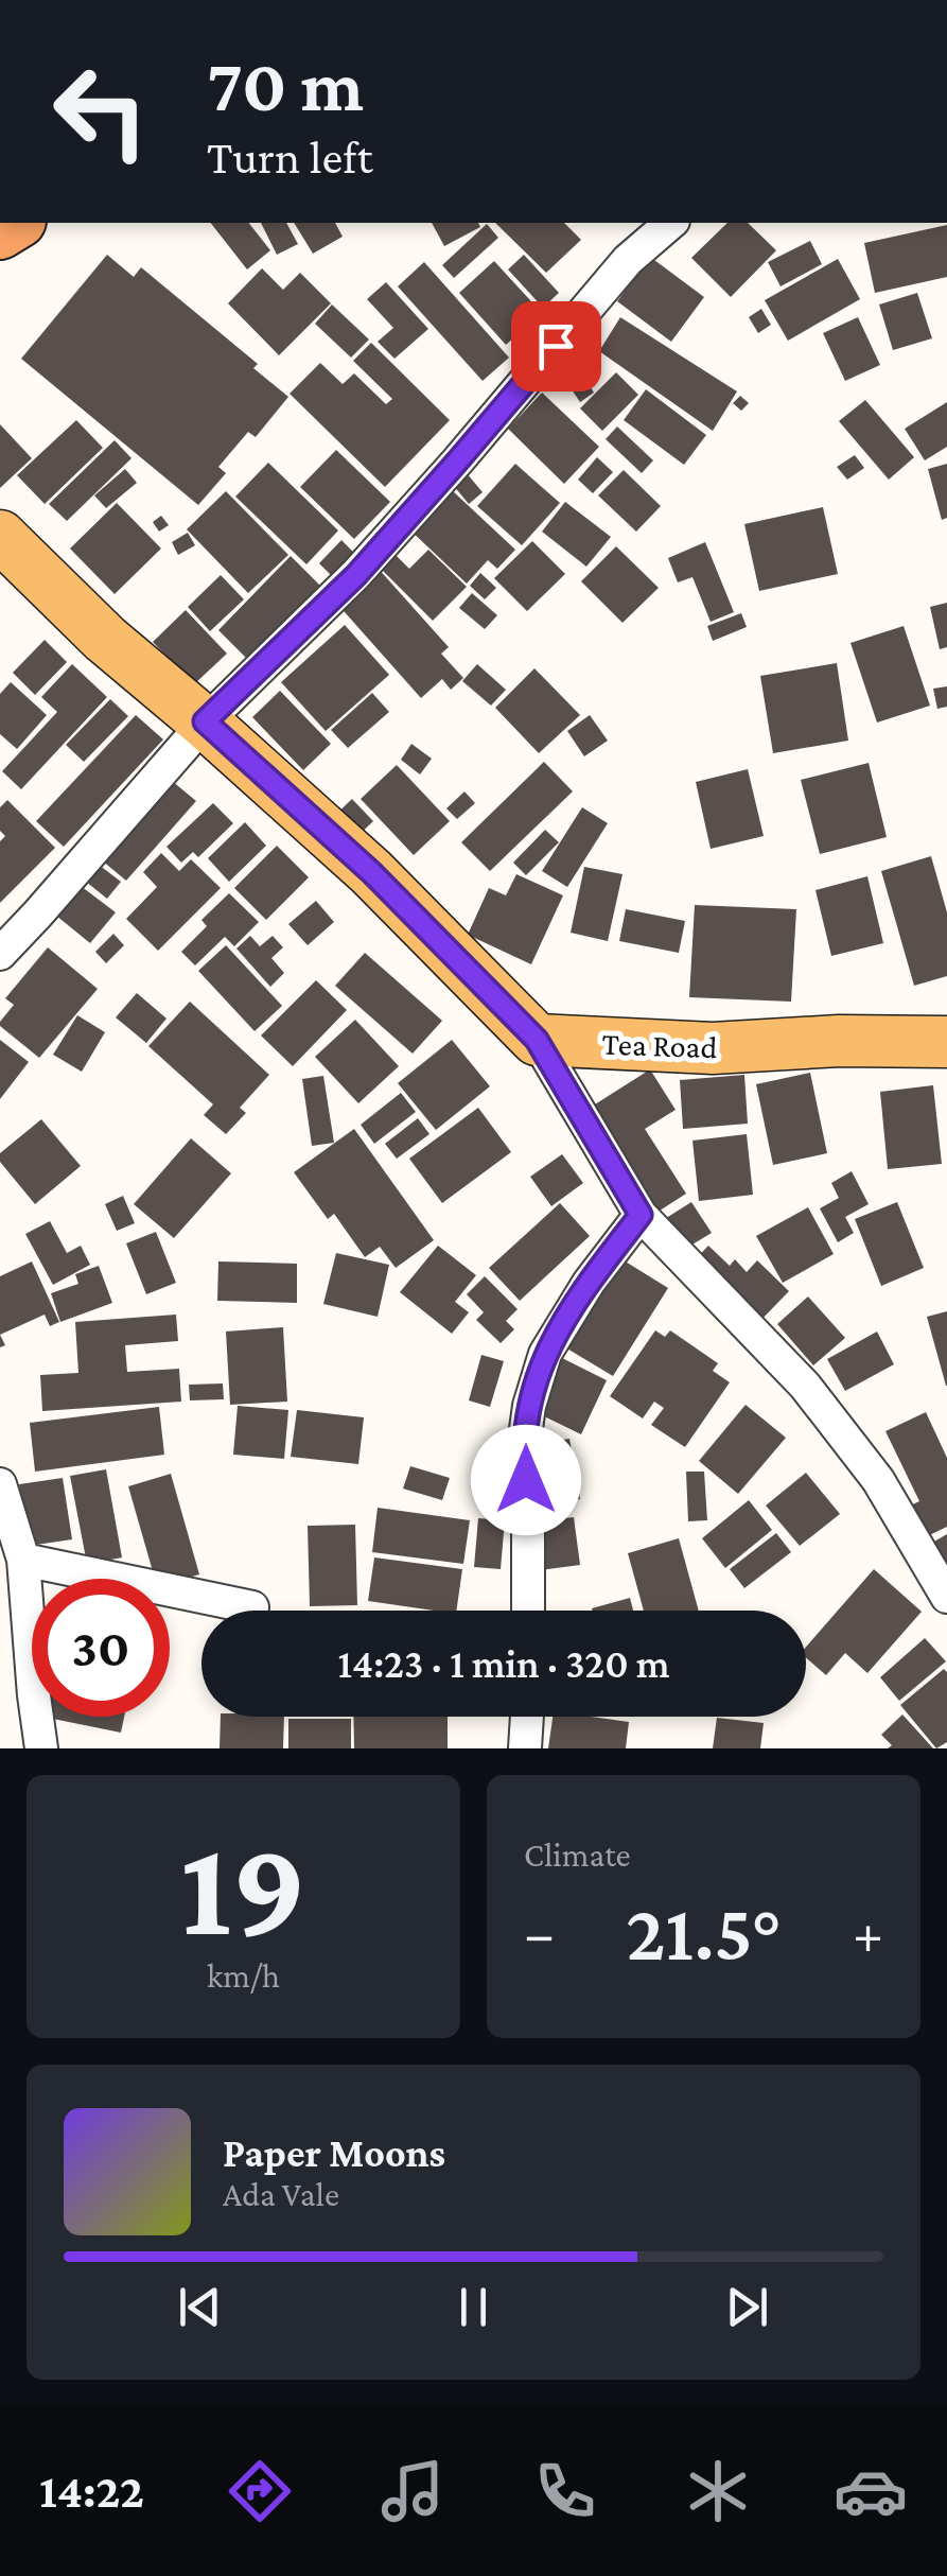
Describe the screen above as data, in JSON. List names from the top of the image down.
{
  "streets": {
    "main road": ["Tea Road"]
  },
  "page": {
    "turn": ["70 m", "Turn left"],
    "limit": "30",
    "trip": "14:23 · 1 min · 320 m",
    "tile": [
      ["19", "km/h"],
      "Climate"
    ],
    "heat": ["−", "21.5°", "+"],
    "song": ["Paper Moons", "Ada Vale"],
    "tabs": "14:22"
  }
}
